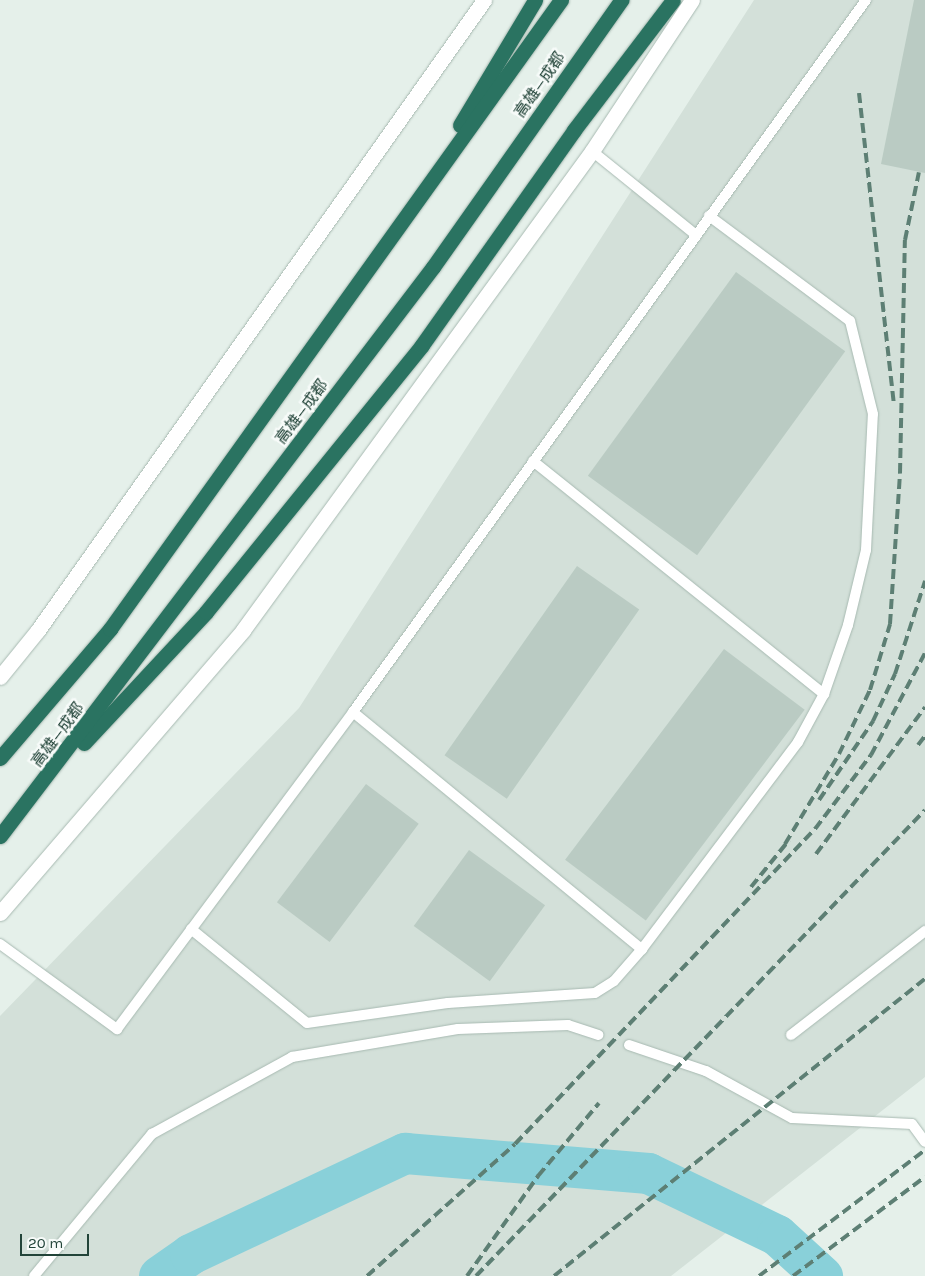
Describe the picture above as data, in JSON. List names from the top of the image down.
{
  "streets": {
    "highway": ["高雄—成都"]
  },
  "scale_bar": "20 m"
}
